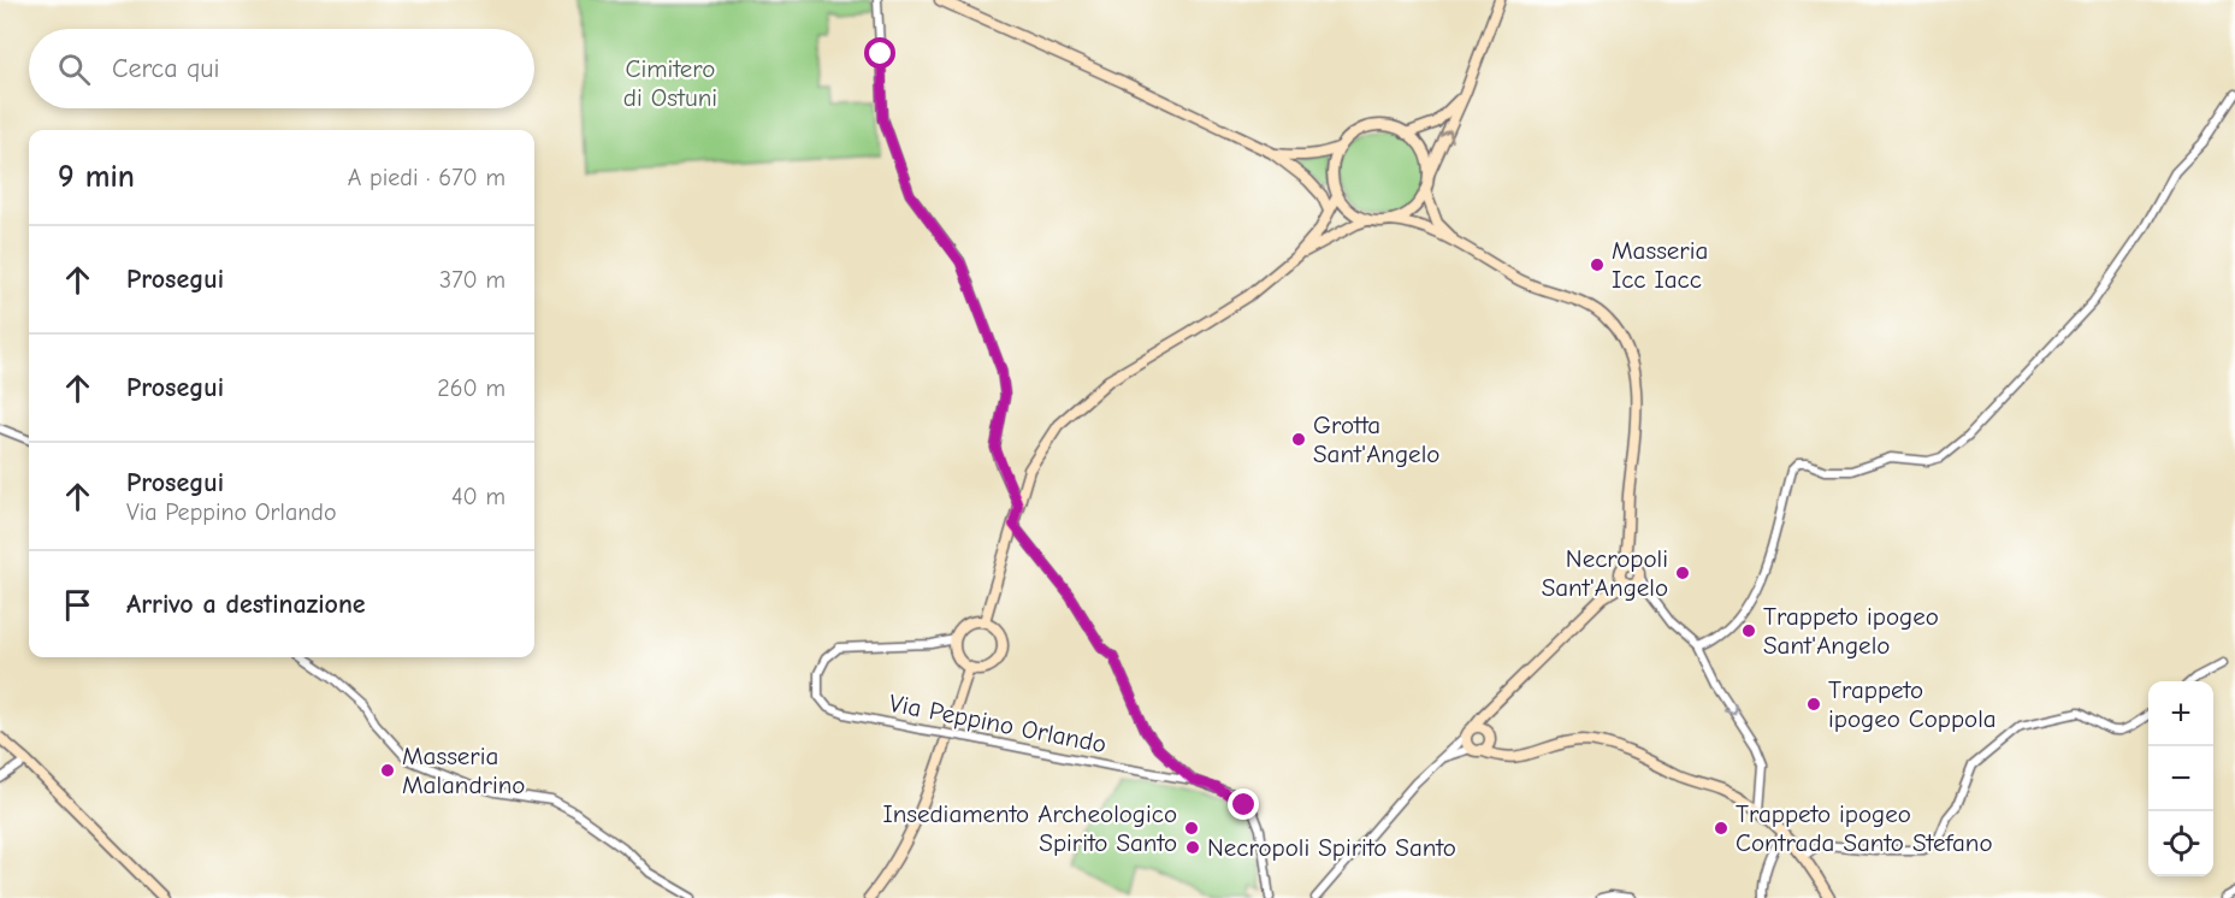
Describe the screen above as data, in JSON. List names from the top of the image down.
{
  "streets": {
    "street": ["Via Peppino Orlando"]
  },
  "parks": ["Cimitero di Ostuni"],
  "places": [
    "Masseria Icc Iacc",
    "Grotta Sant'Angelo",
    "Necropoli Sant'Angelo",
    "Trappeto ipogeo Sant'Angelo",
    "Trappeto ipogeo Coppola",
    "Masseria Malandrino",
    "Insediamento Archeologico Spirito Santo",
    "Trappeto ipogeo Contrada Santo Stefano",
    "Necropoli Spirito Santo"
  ],
  "page": {
    "search": "Cerca qui",
    "heading": ["9 min", "A piedi · 670 m"],
    "list": [
      ["Prosegui", "370 m"],
      ["Prosegui", "260 m"],
      ["Prosegui", "Via Peppino Orlando", "40 m"],
      "Arrivo a destinazione"
    ],
    "map_buttons": ["+", "−"]
  }
}
